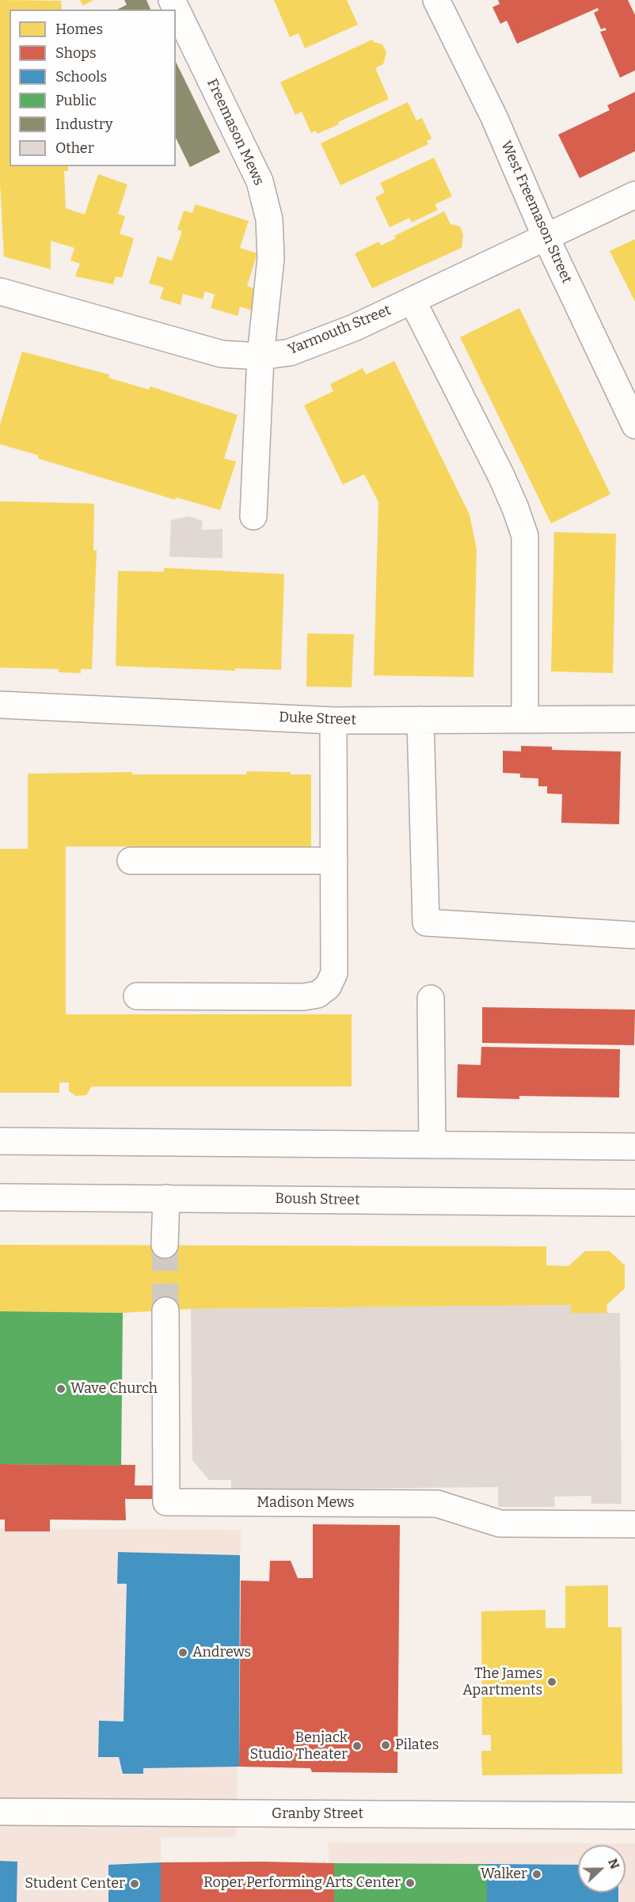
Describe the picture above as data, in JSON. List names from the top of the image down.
{
  "streets": {
    "street": [
      "Freemason Mews",
      "West Freemason Street",
      "Yarmouth Street",
      "Duke Street",
      "Boush Street",
      "Madison Mews",
      "Granby Street"
    ]
  },
  "crossings": [
    ["Freemason Mews", "Yarmouth Street"],
    ["West Freemason Street", "Yarmouth Street"]
  ],
  "places": [
    "Wave Church",
    "Andrews",
    "The James Apartments",
    "Pilates",
    "Benjack Studio Theater",
    "Walker",
    "Roper Performing Arts Center",
    "Student Center"
  ],
  "legend": [
    "Homes",
    "Shops",
    "Schools",
    "Public",
    "Industry",
    "Other"
  ],
  "north": "right"
}
